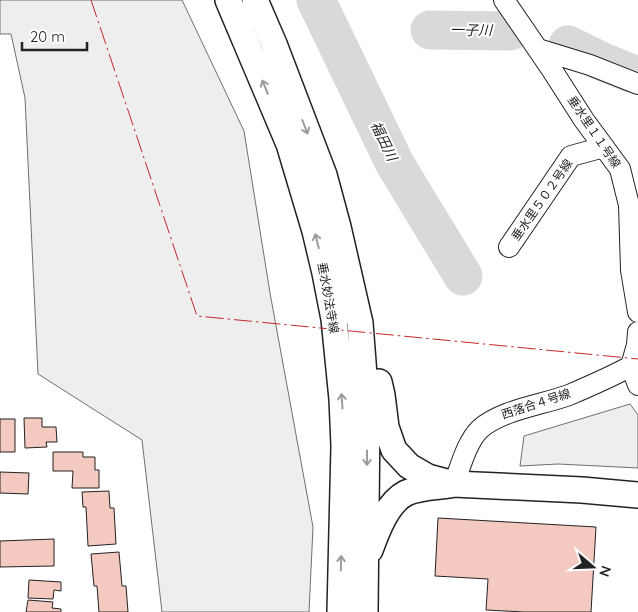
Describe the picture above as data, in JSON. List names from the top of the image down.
{
  "streets": {
    "street": [
      "垂水里１１号線",
      "垂水里５０２号線",
      "垂水妙法寺線",
      "西落合４号線"
    ]
  },
  "crossings": [
    ["垂水里１１号線", "垂水里５０２号線"]
  ],
  "water": ["一子川", "福田川"],
  "scale_bar": "20 m",
  "north": "right"
}
